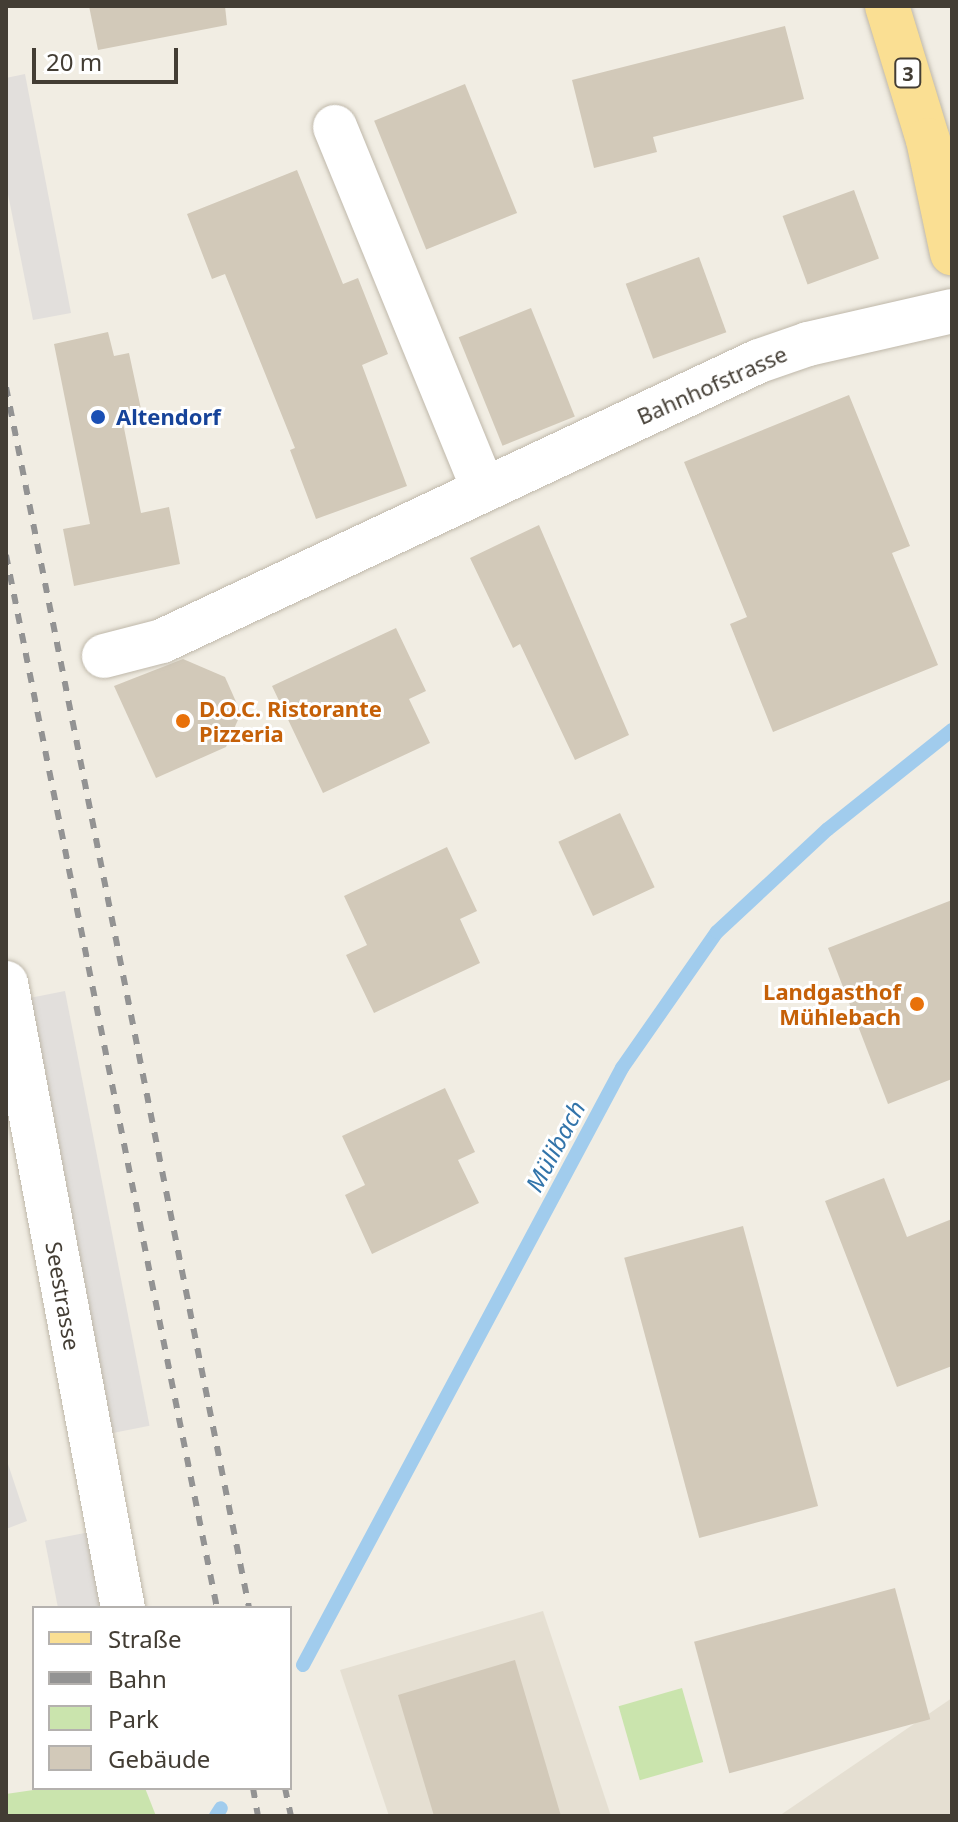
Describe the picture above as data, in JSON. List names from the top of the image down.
{
  "streets": {
    "main road": ["3"],
    "street": ["Bahnhofstrasse", "Seestrasse"]
  },
  "water": ["Mülibach"],
  "places": ["Altendorf", "D.O.C. Ristorante Pizzeria", "Landgasthof Mühlebach"],
  "legend": [
    "Straße",
    "Bahn",
    "Park",
    "Gebäude"
  ],
  "scale_bar": "20 m"
}
